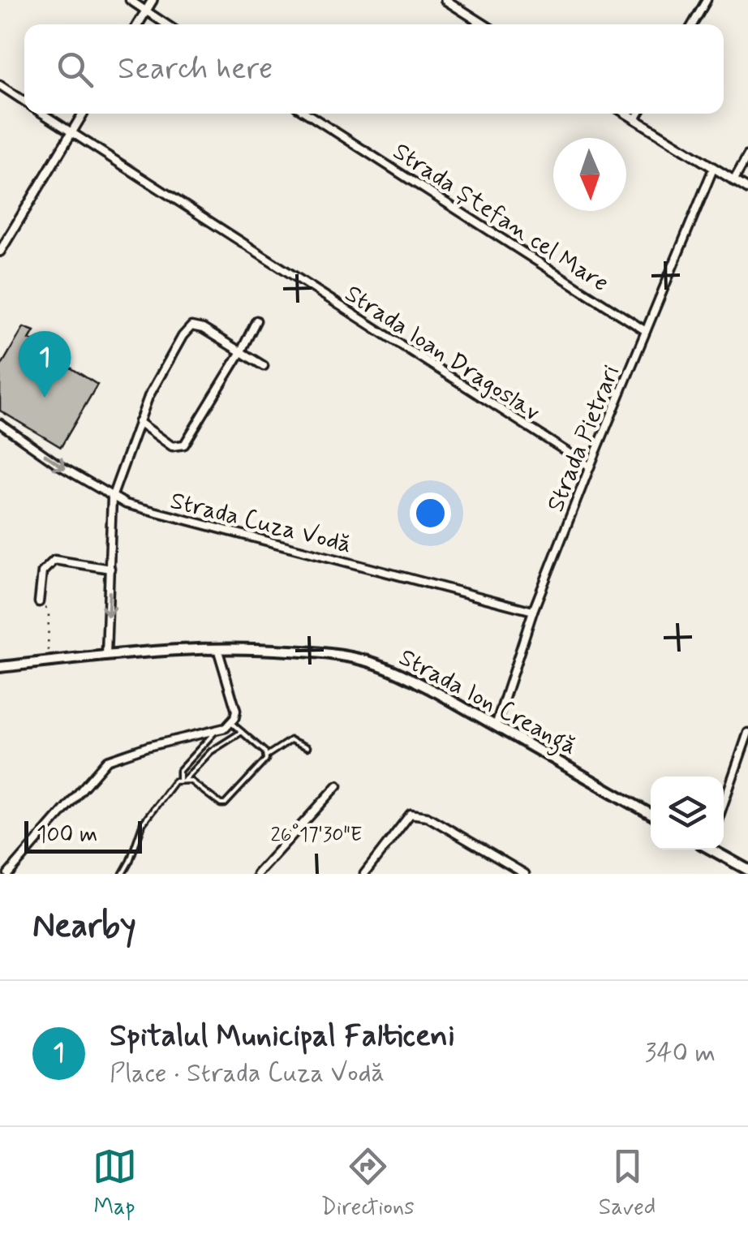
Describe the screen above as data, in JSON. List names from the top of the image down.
{
  "streets": {
    "main road": ["Strada Ion Creangă"],
    "street": [
      "Strada Ștefan cel Mare",
      "Strada Ioan Dragoslav",
      "Strada Pietrari",
      "Strada Cuza Vodă"
    ]
  },
  "crossings": [
    ["Strada Ștefan cel Mare", "Strada Pietrari"],
    ["Strada Ioan Dragoslav", "Strada Pietrari"],
    ["Strada Pietrari", "Strada Cuza Vodă"],
    ["Strada Pietrari", "Strada Ion Creangă"]
  ],
  "scale_bar": "100 m",
  "north": "bottom",
  "page": {
    "search": "Search here",
    "pins": "1",
    "scale": "100 m",
    "heading": "Nearby",
    "list": [
      {
        "mark": "1",
        "name": "Spitalul Municipal Falticeni",
        "note": "Place · Strada Cuza Vodă",
        "value": "340 m"
      }
    ],
    "nav": ["Map", "Directions", "Saved"]
  },
  "coordinates": ["26°17'30\"E"]
}
